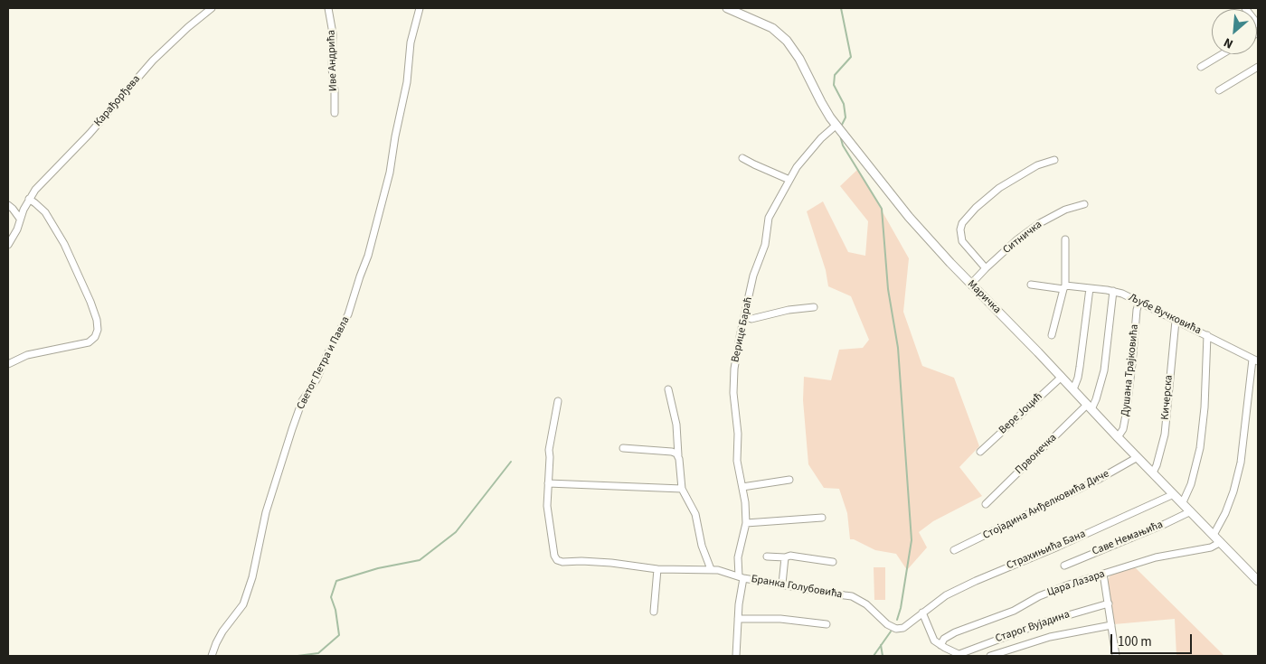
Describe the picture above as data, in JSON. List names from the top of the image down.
{
  "streets": {
    "street": [
      "Иве Андрића",
      "Карађорђева",
      "Ситничка",
      "Маричка",
      "Љубе Вучковића",
      "Верице Бараћ",
      "Светог Петра и Павла",
      "Душана Трајковића",
      "Кичерска",
      "Вере Јоцић",
      "Првонечка",
      "Стојадина Анђелковића Диче",
      "Саве Немањића",
      "Страхињића Бана",
      "Цара Лазара",
      "Бранка Голубовића",
      "Старог Вујадина"
    ]
  },
  "crossings": [
    ["Ситничка", "Маричка"],
    ["Маричка", "Верице Бараћ"],
    ["Маричка", "Душана Трајковића"],
    ["Маричка", "Кичерска"],
    ["Маричка", "Вере Јоцић"],
    ["Маричка", "Првонечка"],
    ["Маричка", "Стојадина Анђелковића Диче"],
    ["Маричка", "Саве Немањића"],
    ["Маричка", "Страхињића Бана"],
    ["Маричка", "Цара Лазара"],
    ["Љубе Вучковића", "Душана Трајковића"],
    ["Љубе Вучковића", "Кичерска"],
    ["Верице Бараћ", "Бранка Голубовића"],
    ["Страхињића Бана", "Бранка Голубовића"]
  ],
  "scale_bar": "100 m",
  "north": "bottom left"
}
